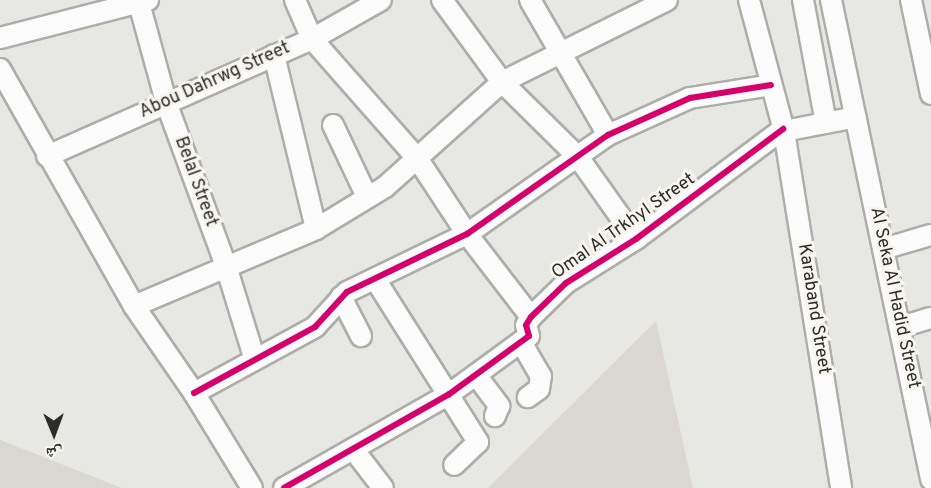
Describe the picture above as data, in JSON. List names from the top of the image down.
{
  "streets": {
    "street": [
      "Abou Dahrwg Street",
      "Belal Street",
      "Omal Al Trkhyl Street",
      "Al Seka Al Hadid Street",
      "Karaband Street"
    ]
  },
  "crossings": [
    ["Abou Dahrwg Street", "Belal Street"],
    ["Omal Al Trkhyl Street", "Karaband Street"]
  ],
  "north": "bottom"
}
